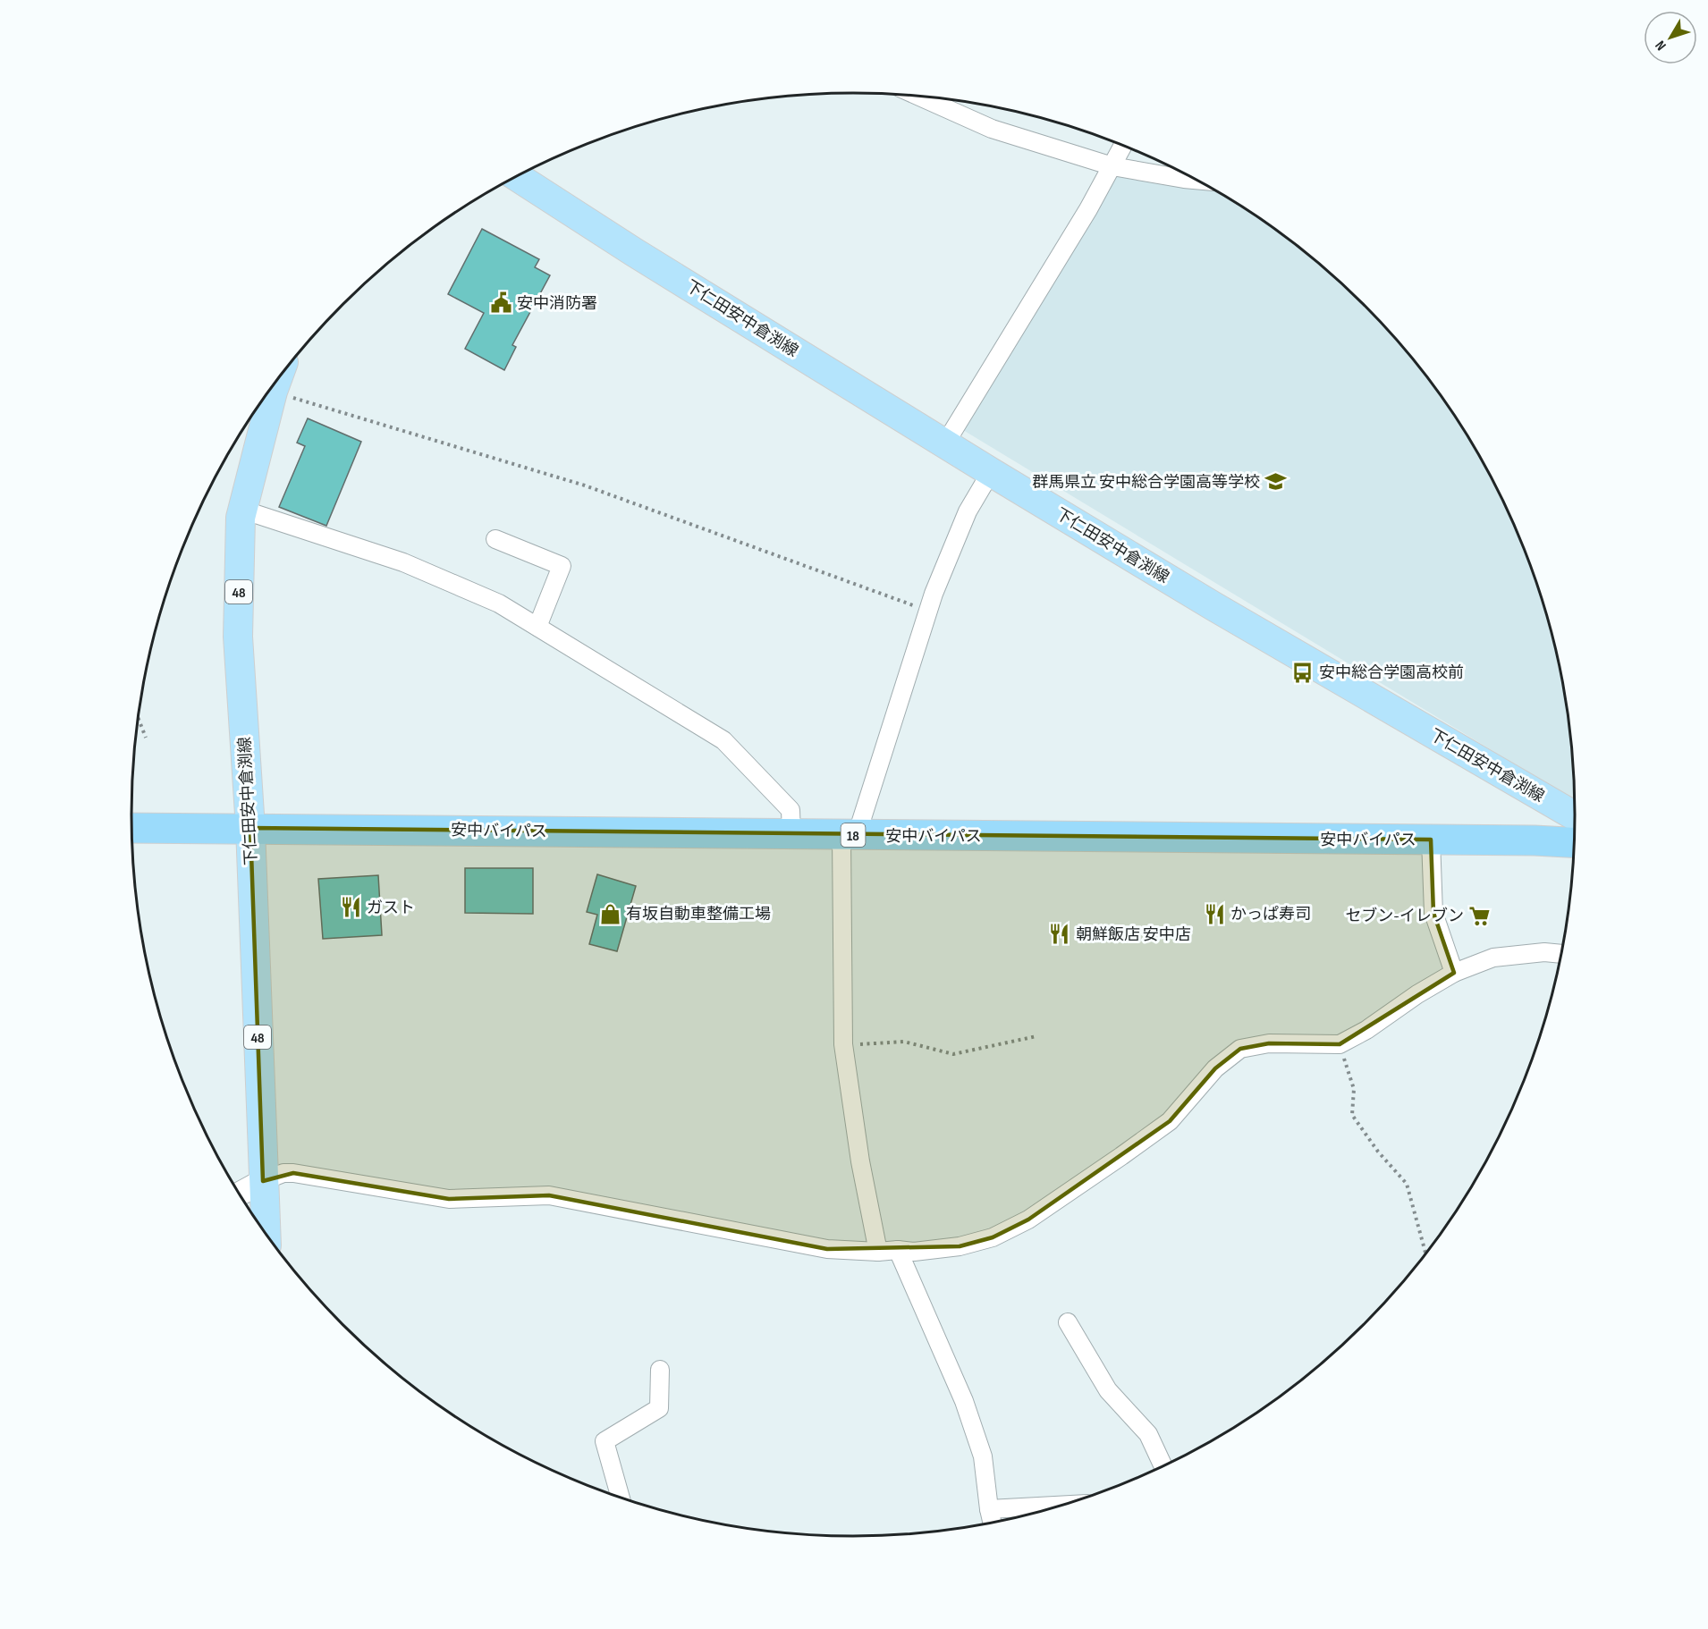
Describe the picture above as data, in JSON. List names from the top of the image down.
{
  "streets": {
    "highway": ["安中バイパス", "18"],
    "main road": ["下仁田安中倉渕線", "48"]
  },
  "crossings": [
    ["下仁田安中倉渕線", "安中バイパス"]
  ],
  "places": {
    "public building": ["安中消防署"],
    "school or university": ["群馬県立 安中総合学園高等学校"],
    "bus stop": ["安中総合学園高校前"],
    "restaurant": ["ガスト", "かっぱ寿司", "朝鮮飯店 安中店"],
    "shop": ["有坂自動車整備工場"],
    "supermarket": ["セブン-イレブン"]
  },
  "north": "bottom left"
}
